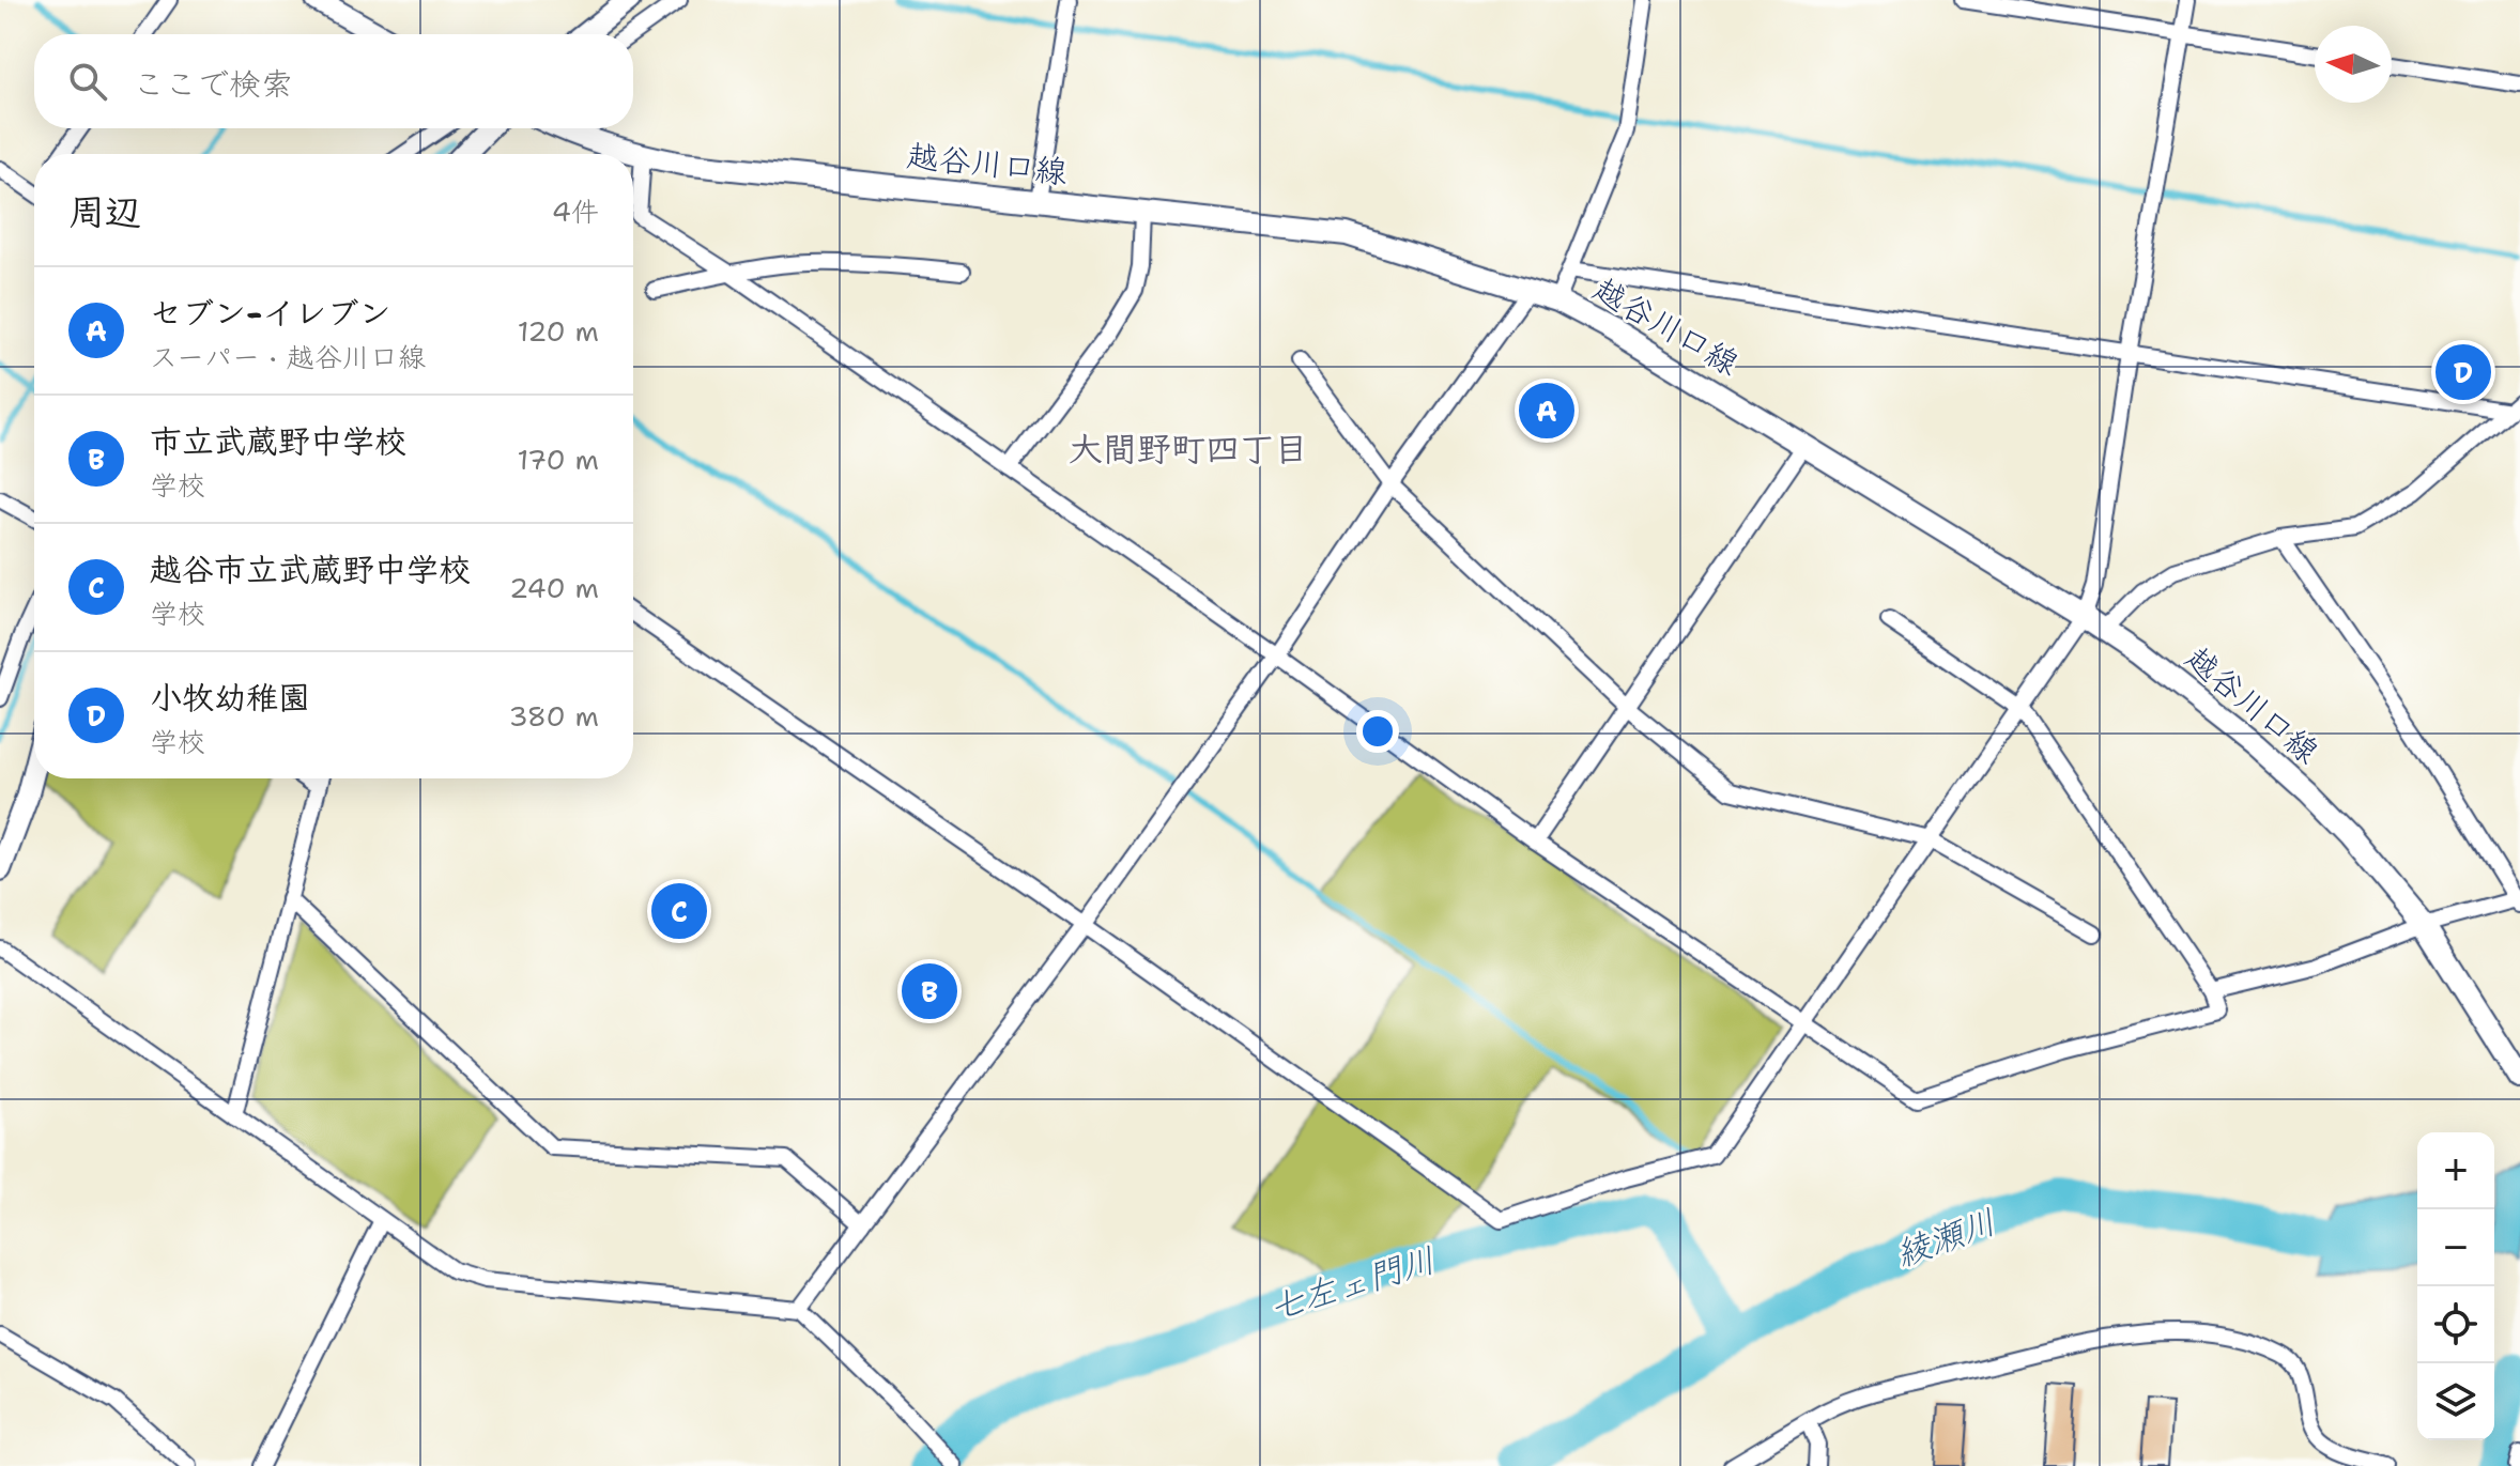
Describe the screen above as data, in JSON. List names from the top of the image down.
{
  "streets": {
    "main road": ["越谷川口線"]
  },
  "districts": ["大間野町四丁目"],
  "water": ["綾瀬川", "七左ェ門川"],
  "north": "left",
  "page": {
    "search": "ここで検索",
    "heading": ["周辺", "4件"],
    "list": [
      {
        "mark": "A",
        "name": "セブン-イレブン",
        "note": "スーパー · 越谷川口線",
        "value": "120 m"
      },
      {
        "mark": "B",
        "name": "市立武蔵野中学校",
        "note": "学校",
        "value": "170 m"
      },
      {
        "mark": "C",
        "name": "越谷市立武蔵野中学校",
        "note": "学校",
        "value": "240 m"
      },
      {
        "mark": "D",
        "name": "小牧幼稚園",
        "note": "学校",
        "value": "380 m"
      }
    ],
    "pins": [
      "D",
      "A",
      "C",
      "B"
    ],
    "map_buttons": ["+", "−"]
  }
}
